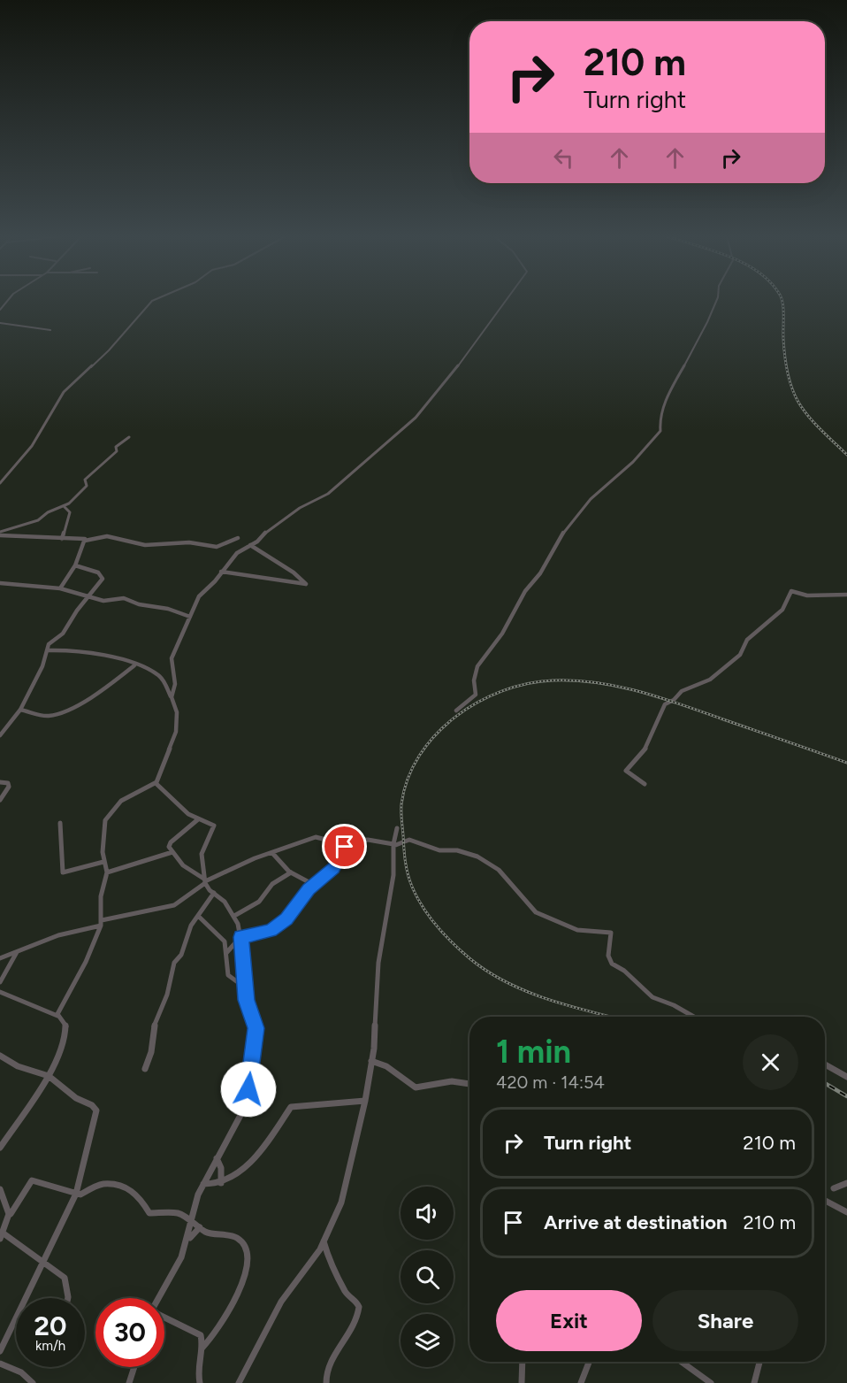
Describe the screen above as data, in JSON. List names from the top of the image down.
{
  "page": {
    "turn": ["210 m", "Turn right"],
    "heading": ["1 min", "420 m · 14:54"],
    "list": [
      {
        "name": "Turn right",
        "value": "210 m"
      },
      {
        "name": "Arrive at destination",
        "value": "210 m"
      }
    ],
    "buttons": ["Exit", "Share"],
    "speed": "20 km/h",
    "limit": "30"
  }
}
